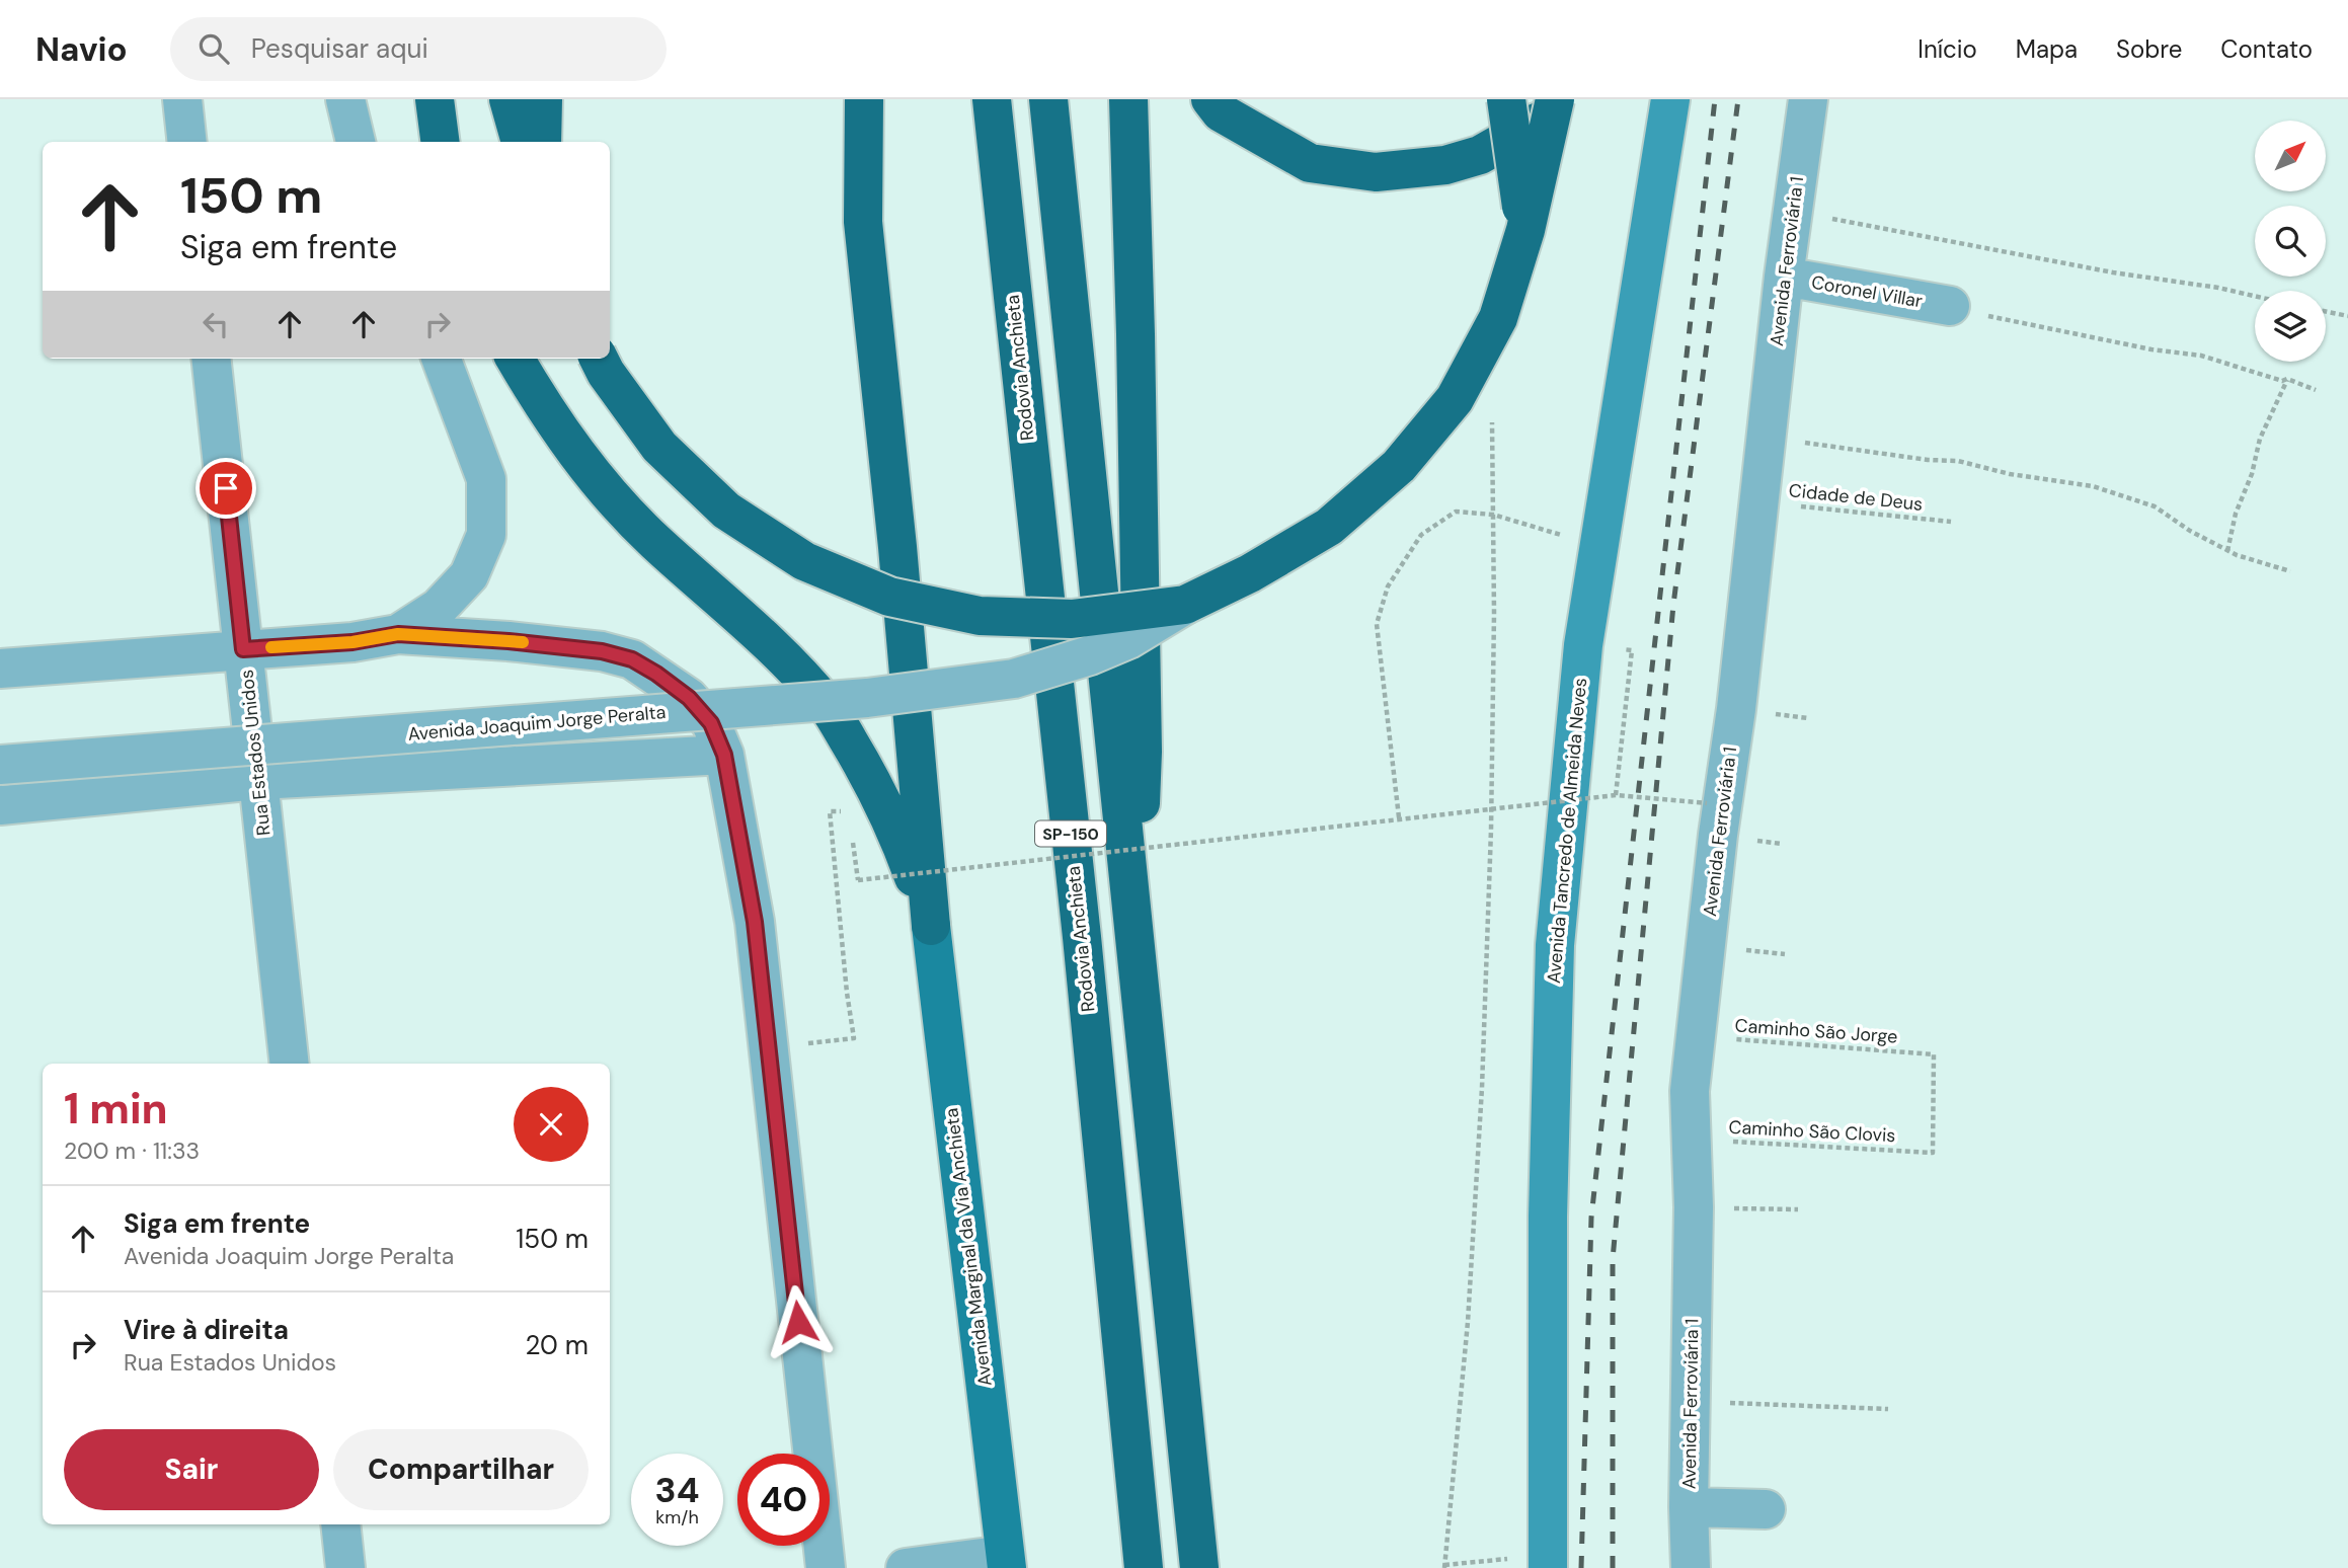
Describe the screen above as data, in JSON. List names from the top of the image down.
{
  "streets": {
    "highway": ["Rodovia Anchieta", "SP-150"],
    "main road": ["Avenida Tancredo de Almeida Neves", "Avenida Marginal da Via Anchieta"],
    "street": [
      "Avenida Ferroviária 1",
      "Coronel Villar",
      "Avenida Joaquim Jorge Peralta",
      "Rua Estados Unidos"
    ],
    "path": ["Cidade de Deus", "Caminho São Jorge", "Caminho São Clovis"]
  },
  "crossings": [
    ["Avenida Ferroviária 1", "Coronel Villar"],
    ["Avenida Ferroviária 1", "Cidade de Deus"],
    ["Avenida Ferroviária 1", "Caminho São Jorge"],
    ["Avenida Ferroviária 1", "Caminho São Clovis"],
    ["Avenida Joaquim Jorge Peralta", "Rua Estados Unidos"],
    ["Caminho São Jorge", "Caminho São Clovis"]
  ],
  "north": "top right",
  "page": {
    "header": "Navio",
    "search": "Pesquisar aqui",
    "nav": [
      "Início",
      "Mapa",
      "Sobre",
      "Contato"
    ],
    "turn": ["150 m", "Siga em frente"],
    "heading": ["1 min", "200 m · 11:33"],
    "list": [
      {
        "name": "Siga em frente",
        "note": "Avenida Joaquim Jorge Peralta",
        "value": "150 m"
      },
      {
        "name": "Vire à direita",
        "note": "Rua Estados Unidos",
        "value": "20 m"
      }
    ],
    "buttons": ["Sair", "Compartilhar"],
    "speed": "34 km/h",
    "limit": "40"
  }
}
